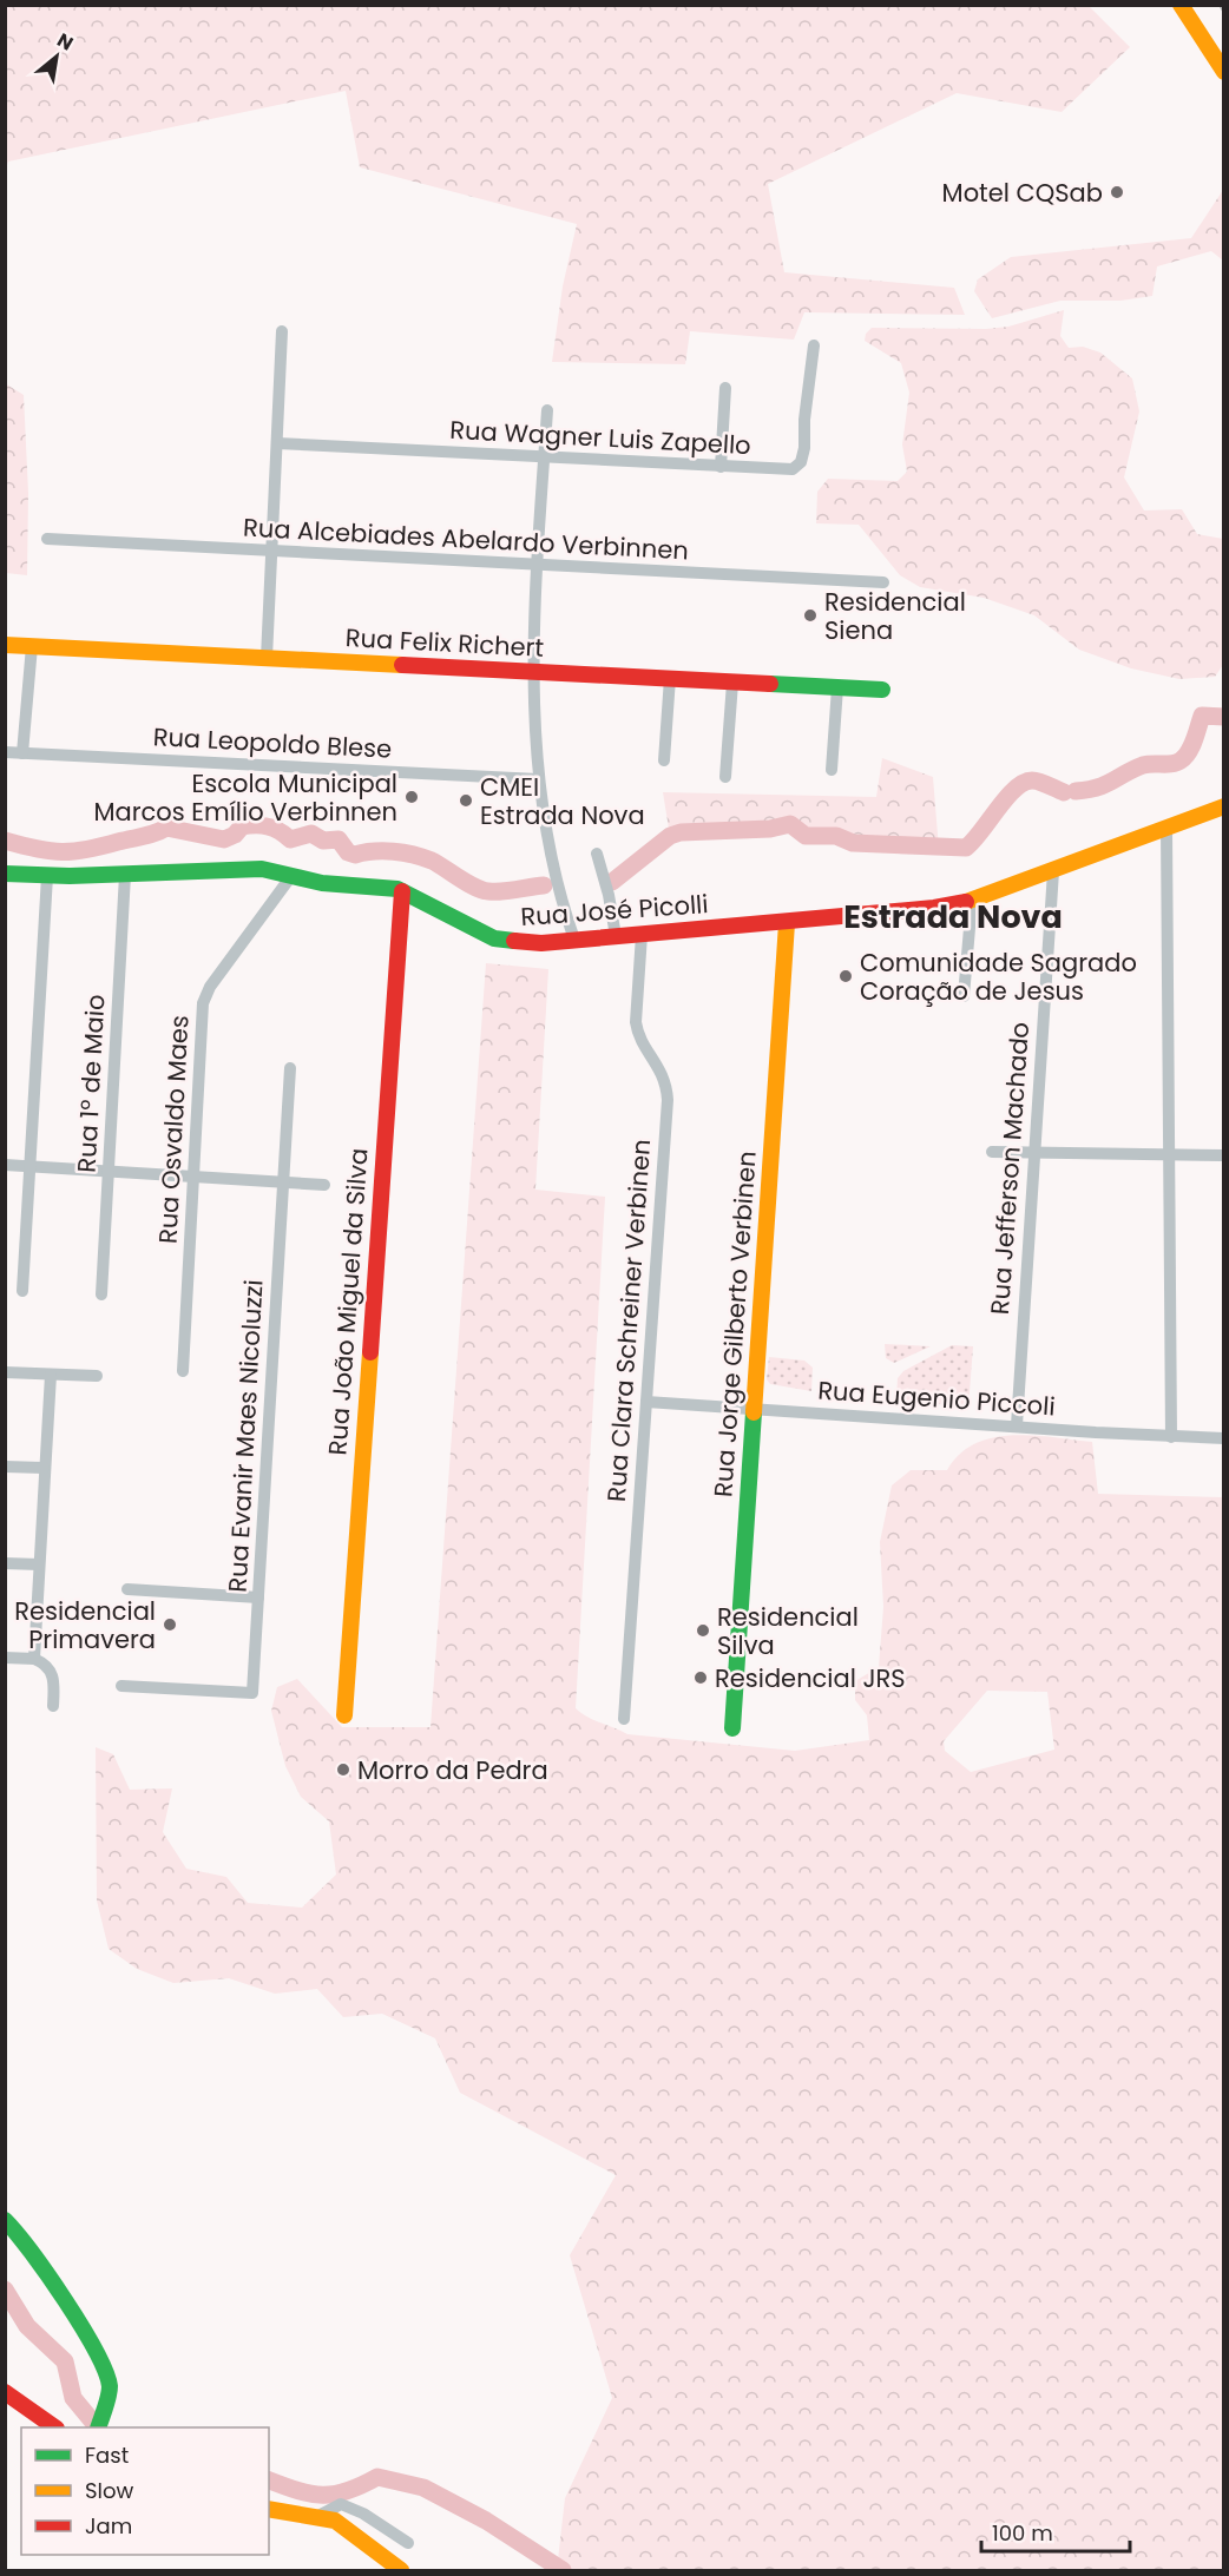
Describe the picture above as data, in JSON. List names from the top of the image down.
{
  "streets": {
    "main road": [
      "Rua Felix Richert",
      "Rua José Picolli",
      "Rua João Miguel da Silva",
      "Rua Jorge Gilberto Verbinen"
    ],
    "street": [
      "Rua Wagner Luis Zapello",
      "Rua Alcebiades Abelardo Verbinnen",
      "Rua Leopoldo Blese",
      "Rua 1º de Maio",
      "Rua Osvaldo Maes",
      "Rua Jefferson Machado",
      "Rua Clara Schreiner Verbinen",
      "Rua Eugenio Piccoli",
      "Rua Evanir Maes Nicoluzzi"
    ]
  },
  "crossings": [
    ["Rua José Picolli", "Rua 1º de Maio"],
    ["Rua José Picolli", "Rua Osvaldo Maes"],
    ["Rua José Picolli", "Rua Jefferson Machado"],
    ["Rua José Picolli", "Rua João Miguel da Silva"],
    ["Rua José Picolli", "Rua Clara Schreiner Verbinen"],
    ["Rua José Picolli", "Rua Jorge Gilberto Verbinen"],
    ["Rua Jefferson Machado", "Rua Eugenio Piccoli"],
    ["Rua Clara Schreiner Verbinen", "Rua Eugenio Piccoli"],
    ["Rua Jorge Gilberto Verbinen", "Rua Eugenio Piccoli"]
  ],
  "districts": ["Estrada Nova"],
  "places": [
    "Motel CQSab",
    "Residencial Siena",
    "Escola Municipal Marcos Emílio Verbinnen",
    "CMEI Estrada Nova",
    "Comunidade Sagrado Coração de Jesus",
    "Residencial Primavera",
    "Residencial Silva",
    "Residencial JRS",
    "Morro da Pedra"
  ],
  "legend": ["Fast", "Slow", "Jam"],
  "scale_bar": "100 m",
  "north": "top right"
}
